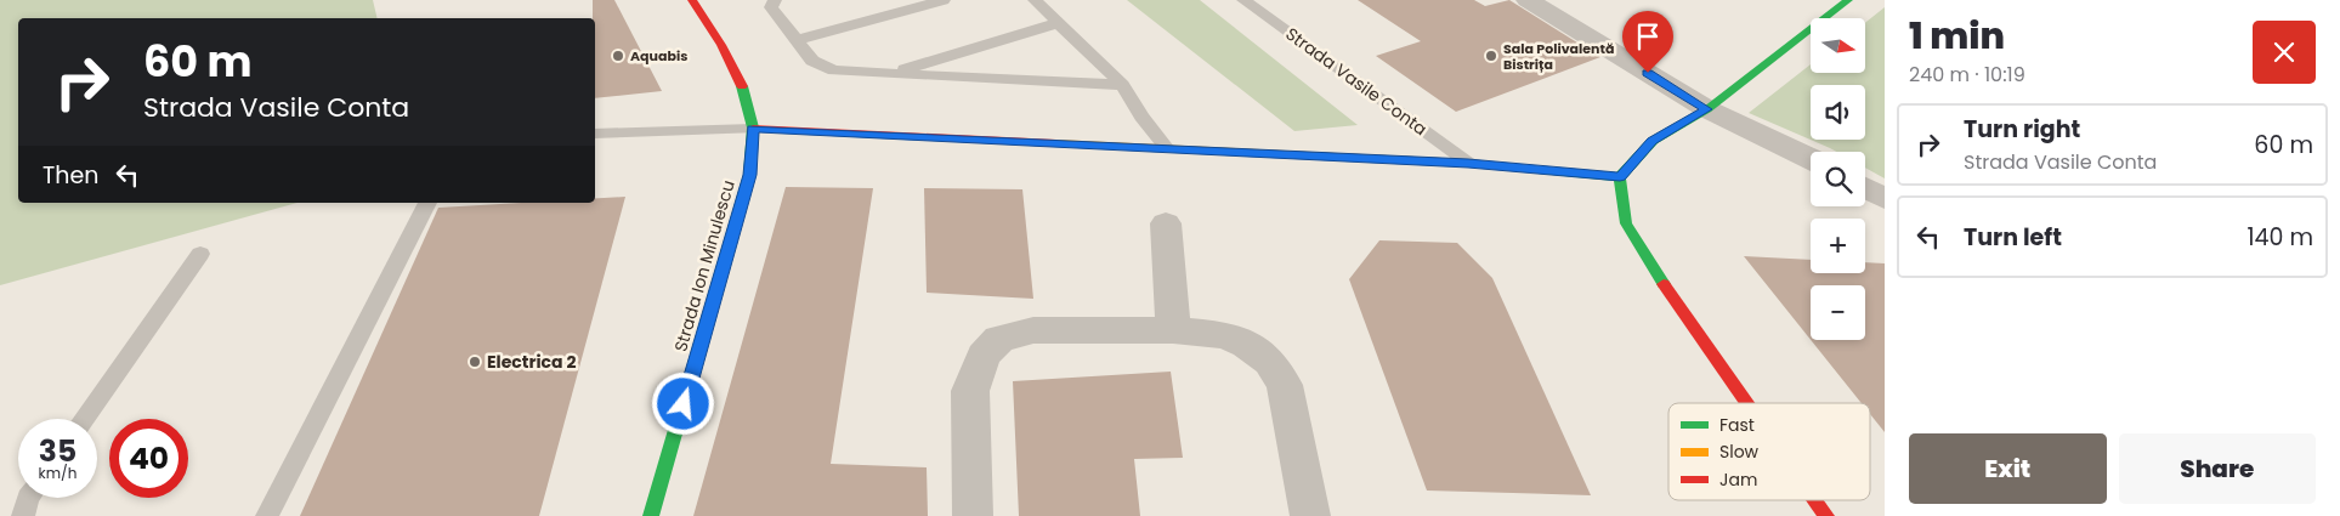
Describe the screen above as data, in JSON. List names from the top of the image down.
{
  "streets": {
    "street": ["Strada Vasile Conta", "Strada Ion Minulescu"]
  },
  "crossings": [
    ["Strada Vasile Conta", "Strada Ion Minulescu"]
  ],
  "places": ["Aquabis", "Sala Polivalentă Bistrița", "Electrica 2"],
  "legend": ["Fast", "Slow", "Jam"],
  "north": "right",
  "page": {
    "heading": ["1 min", "240 m · 10:19"],
    "map_buttons": ["+", "−"],
    "turn": ["60 m", "Strada Vasile Conta"],
    "list": [
      {
        "name": "Turn right",
        "note": "Strada Vasile Conta",
        "value": "60 m"
      },
      {
        "name": "Turn left",
        "value": "140 m"
      }
    ],
    "then": "Then",
    "speed": "35 km/h",
    "limit": "40",
    "buttons": ["Exit", "Share"]
  }
}
